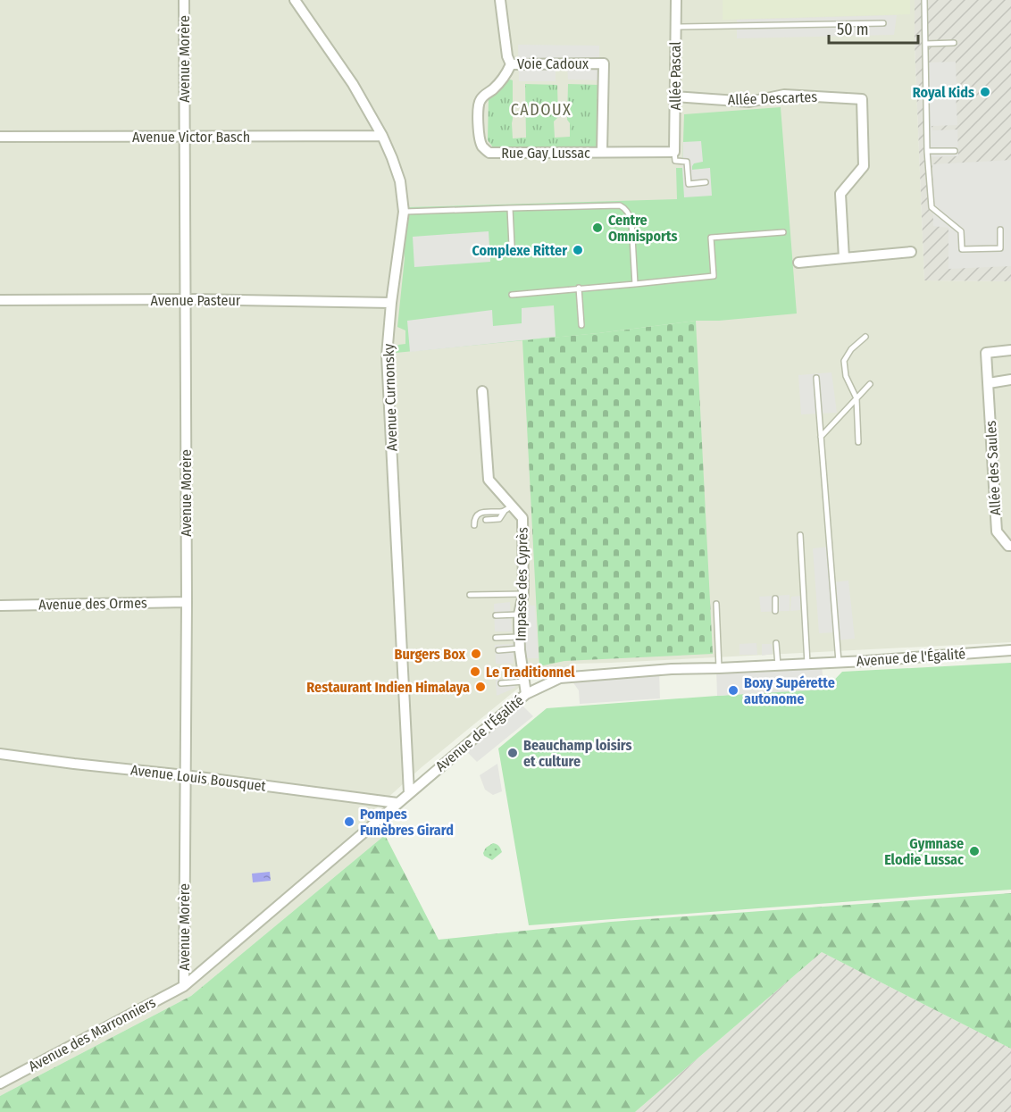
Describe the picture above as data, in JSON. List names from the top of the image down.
{
  "streets": {
    "street": [
      "Avenue Morère",
      "Voie Cadoux",
      "Allée Pascal",
      "Allée Descartes",
      "Avenue Victor Basch",
      "Rue Gay Lussac",
      "Avenue Pasteur",
      "Avenue Curnonsky",
      "Allée des Saules",
      "Impasse des Cyprès",
      "Avenue des Ormes",
      "Avenue de l'Égalité",
      "Avenue Louis Bousquet",
      "Avenue des Marronniers"
    ]
  },
  "crossings": [
    ["Avenue Morère", "Avenue Victor Basch"],
    ["Avenue Morère", "Avenue Pasteur"],
    ["Avenue Morère", "Avenue des Ormes"],
    ["Avenue Morère", "Avenue de l'Égalité"],
    ["Avenue Morère", "Avenue Louis Bousquet"],
    ["Avenue Morère", "Avenue des Marronniers"],
    ["Voie Cadoux", "Rue Gay Lussac"],
    ["Allée Pascal", "Allée Descartes"],
    ["Allée Pascal", "Rue Gay Lussac"],
    ["Avenue Victor Basch", "Avenue Curnonsky"],
    ["Avenue Pasteur", "Avenue Curnonsky"],
    ["Avenue Curnonsky", "Avenue de l'Égalité"],
    ["Impasse des Cyprès", "Avenue de l'Égalité"],
    ["Avenue de l'Égalité", "Avenue Louis Bousquet"],
    ["Avenue de l'Égalité", "Avenue des Marronniers"]
  ],
  "districts": ["CADOUX"],
  "places": [
    "Royal Kids",
    "Centre Omnisports",
    "Complexe Ritter",
    "Burgers Box",
    "Le Traditionnel",
    "Restaurant Indien Himalaya",
    "Boxy Supérette autonome",
    "Beauchamp loisirs et culture",
    "Pompes Funèbres Girard",
    "Gymnase Elodie Lussac"
  ],
  "scale_bar": "50 m"
}
